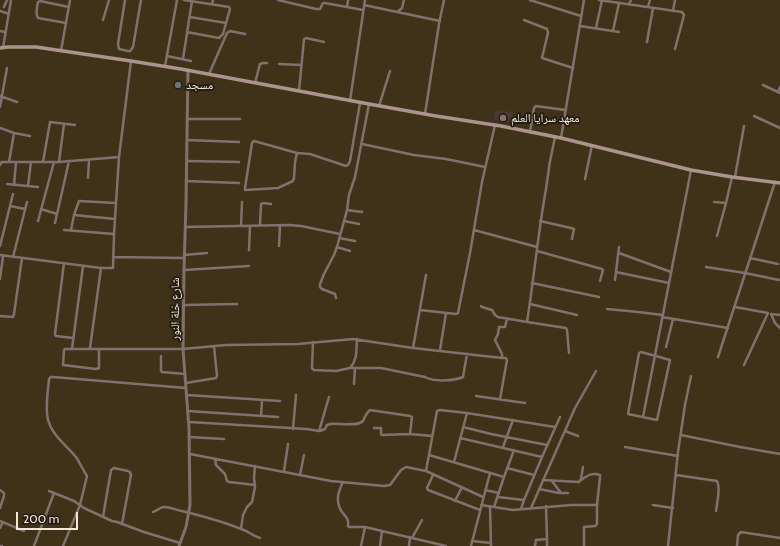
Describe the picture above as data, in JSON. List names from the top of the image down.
{
  "streets": {
    "street": ["شارع خلة النور"]
  },
  "places": ["مسجد", "معهد سرايا العلم"],
  "scale_bar": "200 m"
}
